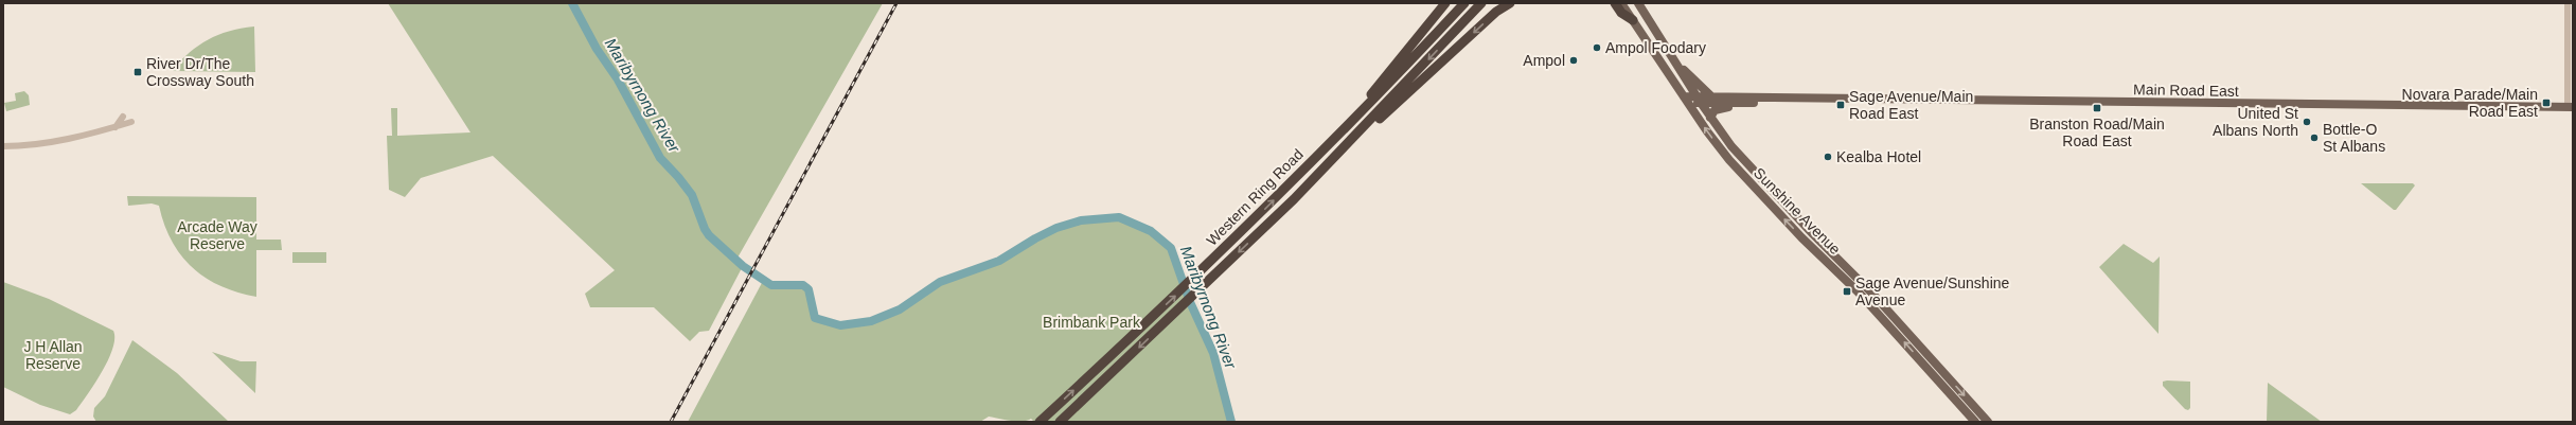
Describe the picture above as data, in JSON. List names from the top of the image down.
{
  "streets": {
    "highway": ["Western Ring Road"],
    "main road": ["Main Road East", "Sunshine Avenue"]
  },
  "crossings": [
    ["Main Road East", "Sunshine Avenue"]
  ],
  "water": ["Maribyrnong River"],
  "parks": ["Arcade Way Reserve", "Brimbank Park", "J H Allan Reserve"],
  "places": {
    "other": [
      "Ampol Foodary",
      "Ampol",
      "United St Albans North",
      "Bottle-O St Albans",
      "Kealba Hotel"
    ],
    "transit": [
      "River Dr/The Crossway South",
      "Novara Parade/Main Road East",
      "Sage Avenue/Main Road East",
      "Branston Road/Main Road East",
      "Sage Avenue/Sunshine Avenue"
    ]
  }
}
